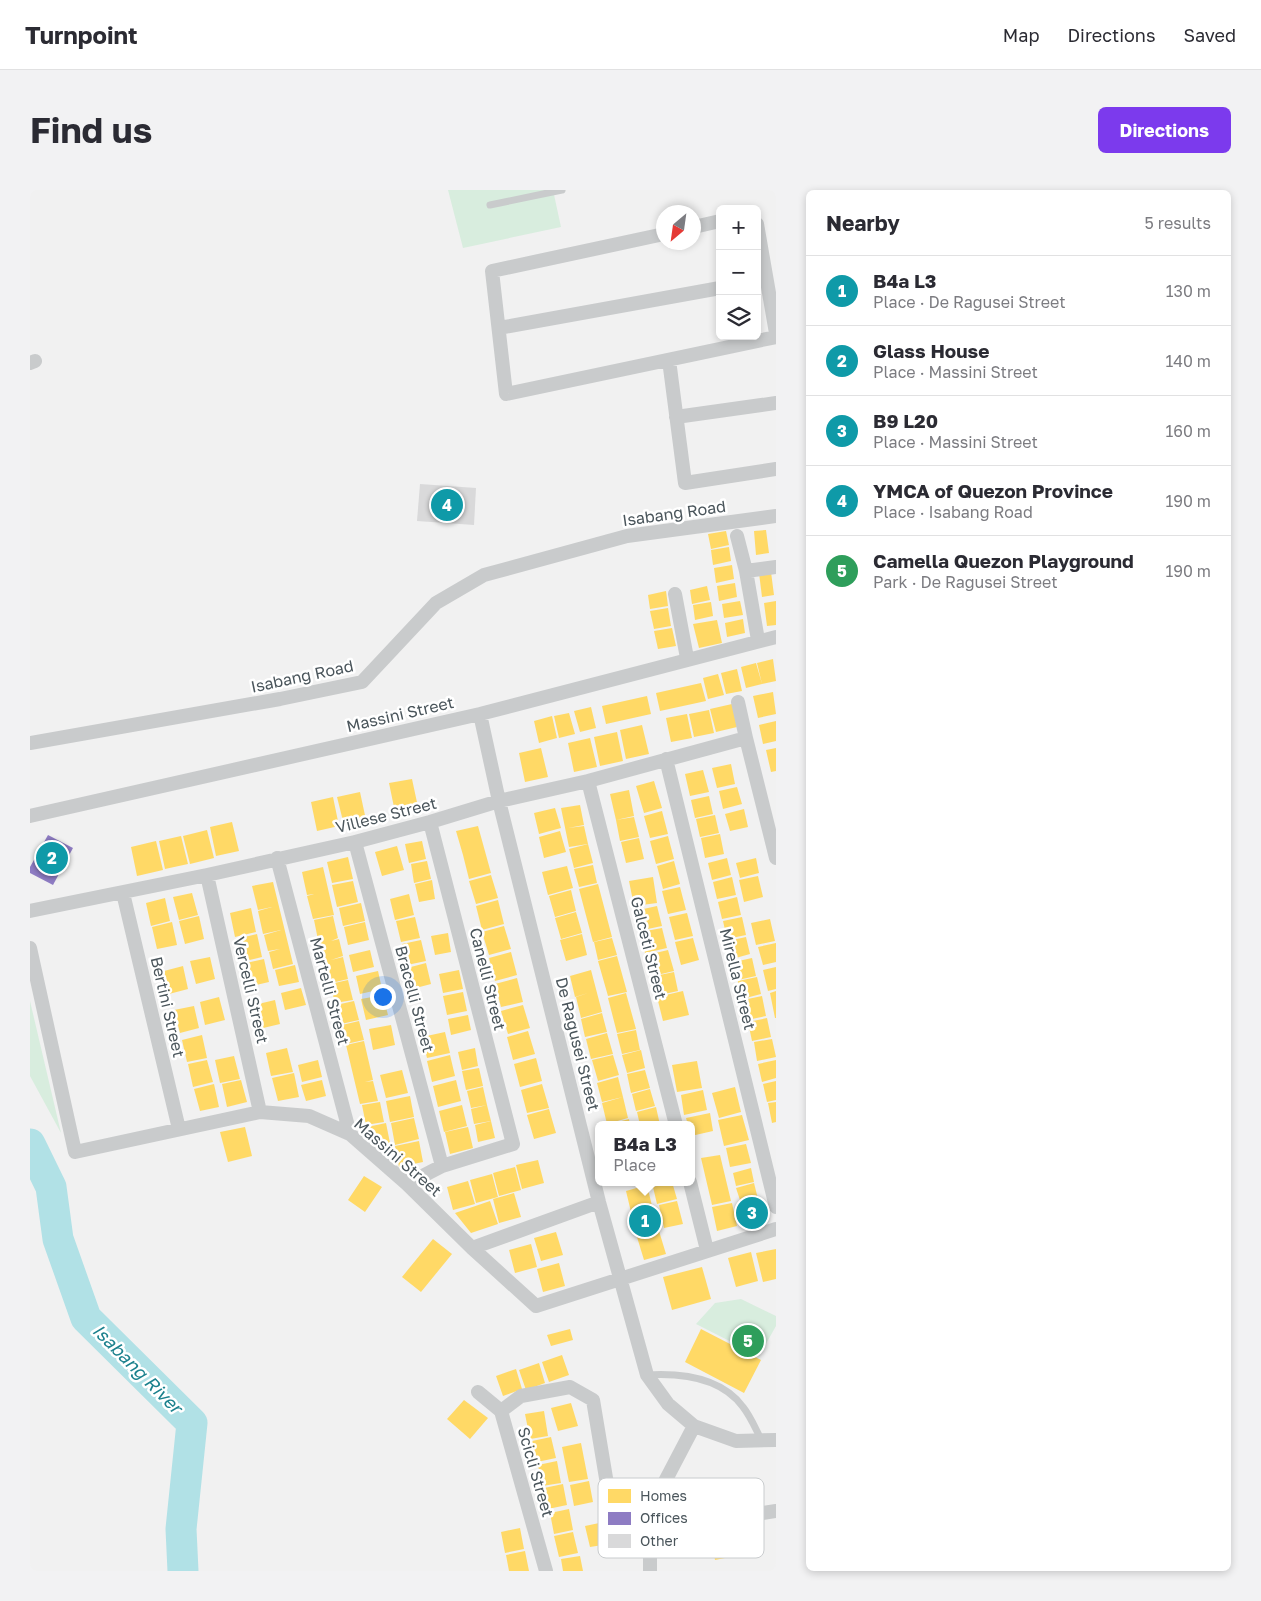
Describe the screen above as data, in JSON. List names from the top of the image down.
{
  "streets": {
    "street": [
      "Isabang Road",
      "Massini Street",
      "Villese Street",
      "Galceti Street",
      "Canelli Street",
      "Mirella Street",
      "Vercelli Street",
      "Martelli Street",
      "Bracelli Street",
      "Bertini Street",
      "De Ragusei Street",
      "Scicli Street"
    ]
  },
  "crossings": [
    ["Massini Street", "Vercelli Street"],
    ["Massini Street", "Martelli Street"],
    ["Massini Street", "Bertini Street"],
    ["Massini Street", "De Ragusei Street"],
    ["Villese Street", "Galceti Street"],
    ["Villese Street", "Canelli Street"],
    ["Villese Street", "Mirella Street"],
    ["Villese Street", "Vercelli Street"],
    ["Villese Street", "Martelli Street"],
    ["Villese Street", "Bracelli Street"],
    ["Villese Street", "Bertini Street"],
    ["Villese Street", "De Ragusei Street"],
    ["Canelli Street", "Bracelli Street"]
  ],
  "water": ["Isabang River"],
  "legend": ["Homes", "Offices", "Other"],
  "north": "bottom left",
  "page": {
    "header": "Turnpoint",
    "nav": ["Map", "Directions", "Saved"],
    "buttons": "Directions",
    "title": "Find us",
    "heading": ["Nearby", "5 results"],
    "map_buttons": ["+", "−"],
    "list": [
      {
        "mark": "1",
        "name": "B4a L3",
        "note": "Place · De Ragusei Street",
        "value": "130 m"
      },
      {
        "mark": "2",
        "name": "Glass House",
        "note": "Place · Massini Street",
        "value": "140 m"
      },
      {
        "mark": "3",
        "name": "B9 L20",
        "note": "Place · Massini Street",
        "value": "160 m"
      },
      {
        "mark": "4",
        "name": "YMCA of Quezon Province",
        "note": "Place · Isabang Road",
        "value": "190 m"
      },
      {
        "mark": "5",
        "name": "Camella Quezon Playground",
        "note": "Park · De Ragusei Street",
        "value": "190 m"
      }
    ],
    "pins": [
      "4",
      "2",
      "3",
      "1",
      "5"
    ],
    "popup": ["B4a L3", "Place"]
  }
}
